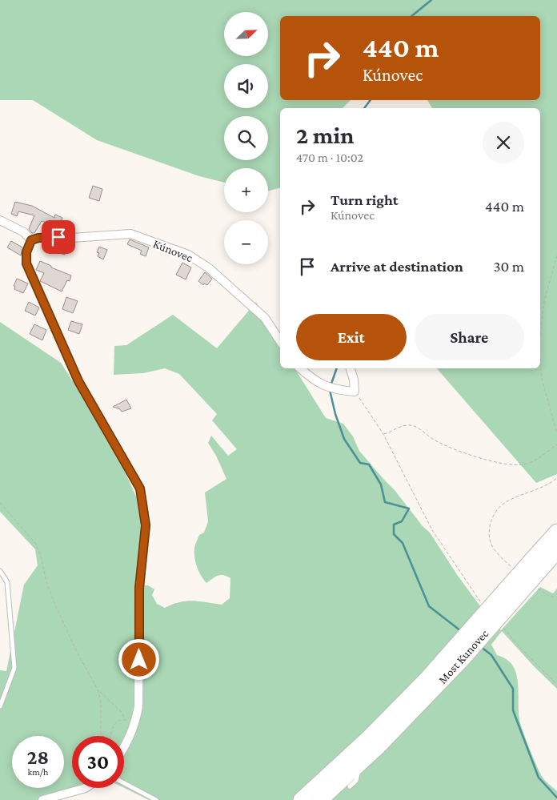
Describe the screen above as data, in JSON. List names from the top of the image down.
{
  "streets": {
    "highway": ["Most Kunovec"],
    "street": ["Kúnovec"]
  },
  "north": "top right",
  "page": {
    "map_buttons": ["+", "−"],
    "turn": ["440 m", "Kúnovec"],
    "heading": ["2 min", "470 m · 10:02"],
    "list": [
      {
        "name": "Turn right",
        "note": "Kúnovec",
        "value": "440 m"
      },
      {
        "name": "Arrive at destination",
        "value": "30 m"
      }
    ],
    "buttons": ["Exit", "Share"],
    "speed": "28 km/h",
    "limit": "30"
  }
}
